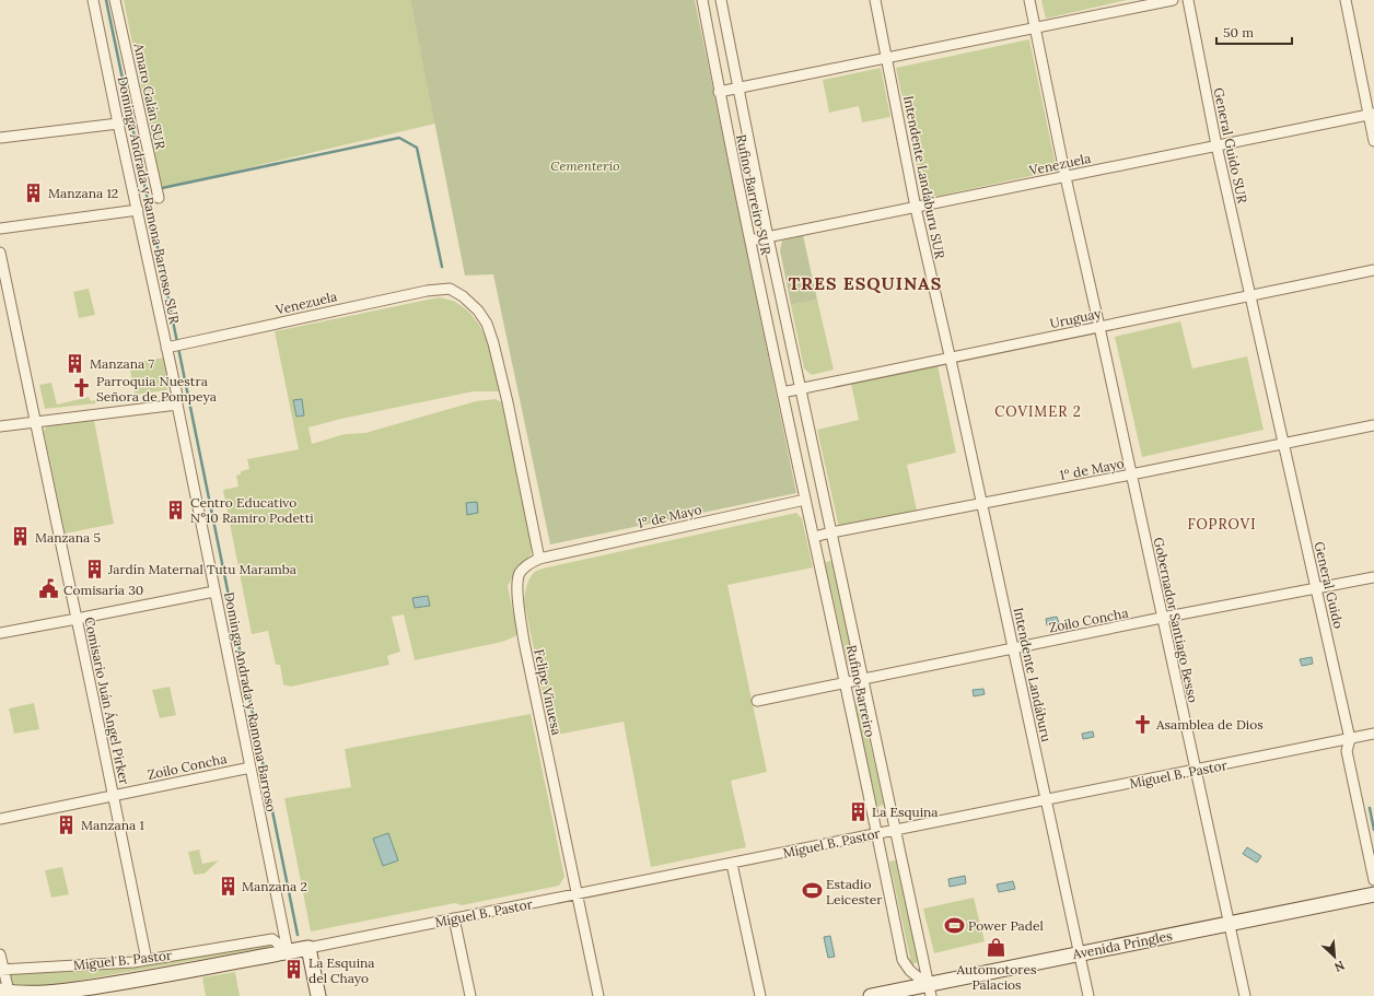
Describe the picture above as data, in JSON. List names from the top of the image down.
{
  "streets": {
    "main road": ["Miguel B. Pastor", "Avenida Pringles"],
    "street": [
      "Amaro Galán SUR",
      "General Guido SUR",
      "Venezuela",
      "Intendente Landáburu SUR",
      "Rufino Barreiro SUR",
      "Dominga Andrada y Ramona Barroso SUR",
      "Uruguay",
      "1º de Mayo",
      "General Guido",
      "Zoilo Concha",
      "Gobernador Santiago Besso",
      "Intendente Landáburu",
      "Rufino Barreiro",
      "Felipe Vinuesa",
      "Comisario Juán Ángel Pirker",
      "Dominga Andrada y Ramona Barroso"
    ]
  },
  "crossings": [
    ["General Guido SUR", "Venezuela"],
    ["General Guido SUR", "Uruguay"],
    ["General Guido SUR", "General Guido"],
    ["Venezuela", "Intendente Landáburu SUR"],
    ["Venezuela", "Rufino Barreiro SUR"],
    ["Venezuela", "Dominga Andrada y Ramona Barroso SUR"],
    ["Venezuela", "1º de Mayo"],
    ["Venezuela", "Gobernador Santiago Besso"],
    ["Venezuela", "Felipe Vinuesa"],
    ["Intendente Landáburu SUR", "Uruguay"],
    ["Intendente Landáburu SUR", "Intendente Landáburu"],
    ["Rufino Barreiro SUR", "Uruguay"],
    ["Rufino Barreiro SUR", "Rufino Barreiro"],
    ["Dominga Andrada y Ramona Barroso SUR", "Dominga Andrada y Ramona Barroso"],
    ["Uruguay", "General Guido"],
    ["Uruguay", "Gobernador Santiago Besso"],
    ["Uruguay", "Intendente Landáburu"],
    ["Uruguay", "Rufino Barreiro"],
    ["1º de Mayo", "General Guido"],
    ["1º de Mayo", "Gobernador Santiago Besso"],
    ["1º de Mayo", "Intendente Landáburu"],
    ["1º de Mayo", "Rufino Barreiro"],
    ["1º de Mayo", "Felipe Vinuesa"],
    ["General Guido", "Zoilo Concha"],
    ["General Guido", "Miguel B. Pastor"],
    ["Zoilo Concha", "Gobernador Santiago Besso"],
    ["Zoilo Concha", "Intendente Landáburu"],
    ["Zoilo Concha", "Rufino Barreiro"],
    ["Zoilo Concha", "Comisario Juán Ángel Pirker"],
    ["Zoilo Concha", "Dominga Andrada y Ramona Barroso"],
    ["Gobernador Santiago Besso", "Miguel B. Pastor"],
    ["Gobernador Santiago Besso", "Avenida Pringles"],
    ["Intendente Landáburu", "Miguel B. Pastor"],
    ["Intendente Landáburu", "Avenida Pringles"],
    ["Rufino Barreiro", "Miguel B. Pastor"],
    ["Rufino Barreiro", "Avenida Pringles"],
    ["Felipe Vinuesa", "Miguel B. Pastor"],
    ["Comisario Juán Ángel Pirker", "Miguel B. Pastor"],
    ["Dominga Andrada y Ramona Barroso", "Miguel B. Pastor"]
  ],
  "districts": ["TRES ESQUINAS", "COVIMER 2", "FOPROVI"],
  "parks": ["Cementerio"],
  "places": {
    "building": [
      "Manzana 12",
      "Manzana 7",
      "Centro Educativo N°10 Ramiro Podetti",
      "Manzana 5",
      "Jardín Maternal Tutu Maramba",
      "La Esquina",
      "Manzana 1",
      "Manzana 2",
      "La Esquina del Chayo"
    ],
    "church": ["Parroquia Nuestra Señora de Pompeya", "Asamblea de Dios"],
    "public building": ["Comisaría 30"],
    "sports": ["Estadio Leicester", "Power Padel"],
    "shop": ["Automotores Palacios"]
  },
  "scale_bar": "50 m",
  "north": "bottom right"
}
